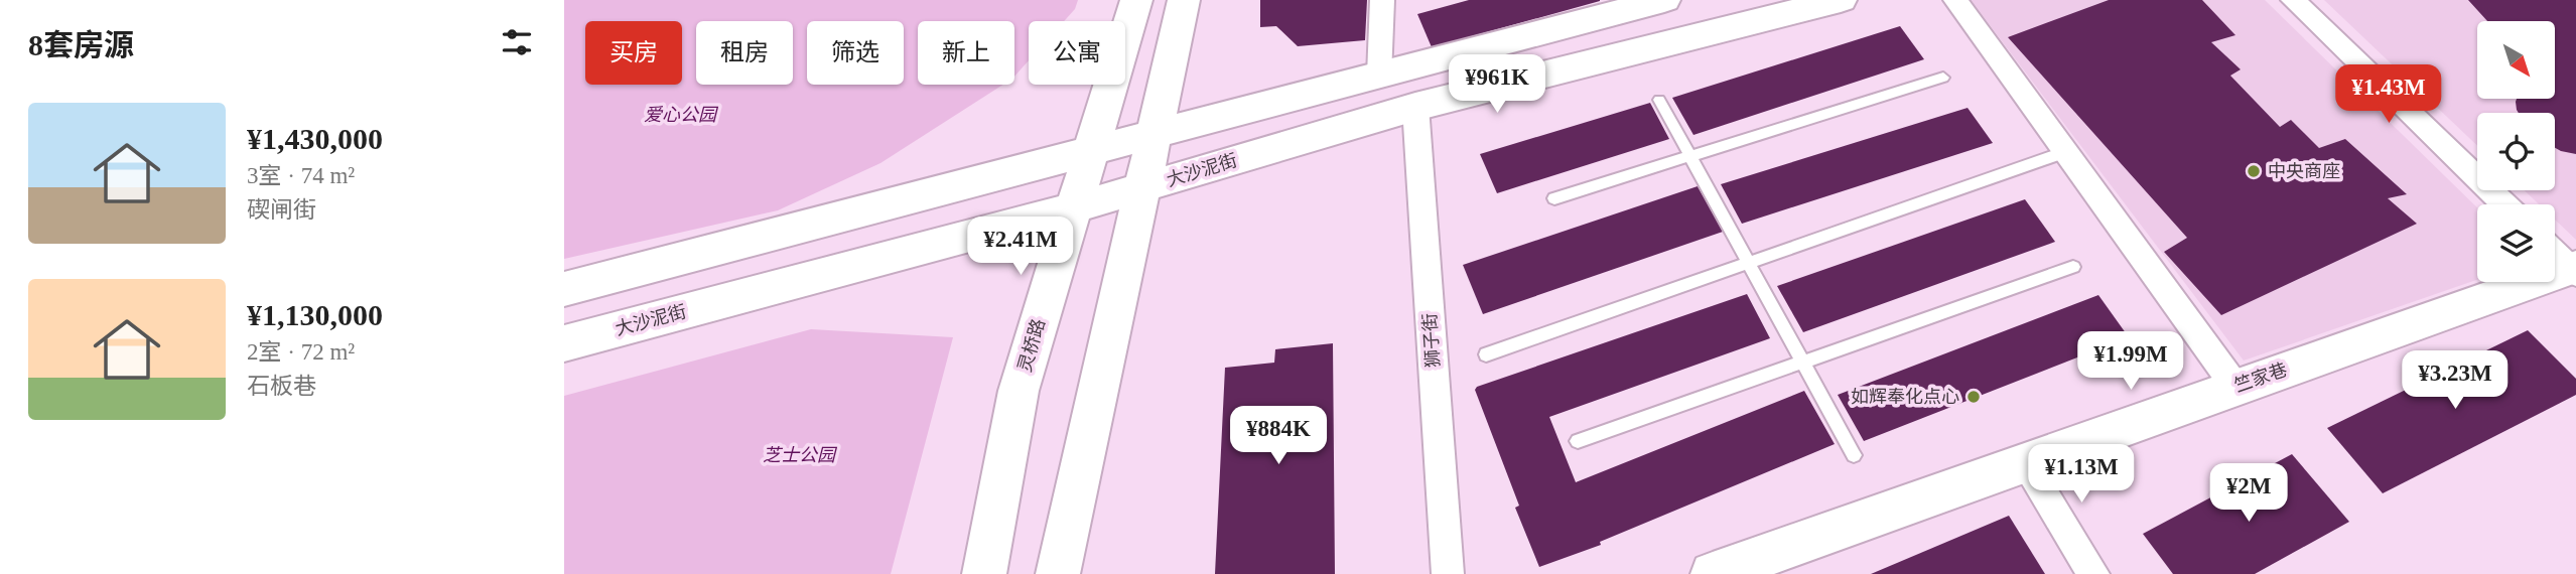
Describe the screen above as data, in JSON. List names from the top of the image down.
{
  "streets": {
    "main road": ["大沙泥街", "灵桥路", "竺家巷"],
    "street": ["狮子街"]
  },
  "crossings": [
    ["大沙泥街", "狮子街"],
    ["大沙泥街", "灵桥路"]
  ],
  "parks": ["爱心公园", "芝士公园"],
  "places": ["中央商座", "如辉奉化点心"],
  "north": "bottom right",
  "page": {
    "heading": "8套房源",
    "chip": [
      "买房",
      "租房",
      "筛选",
      "新上",
      "公寓"
    ],
    "price": [
      "¥961K",
      "¥1.43M",
      "¥2.41M",
      "¥1.99M",
      "¥3.23M",
      "¥884K",
      "¥1.13M",
      "¥2M"
    ],
    "list": [
      {
        "name": "¥1,430,000",
        "note": "3室 · 74 m² · 碶闸街"
      },
      {
        "name": "¥1,130,000",
        "note": "2室 · 72 m² · 石板巷"
      }
    ]
  }
}
